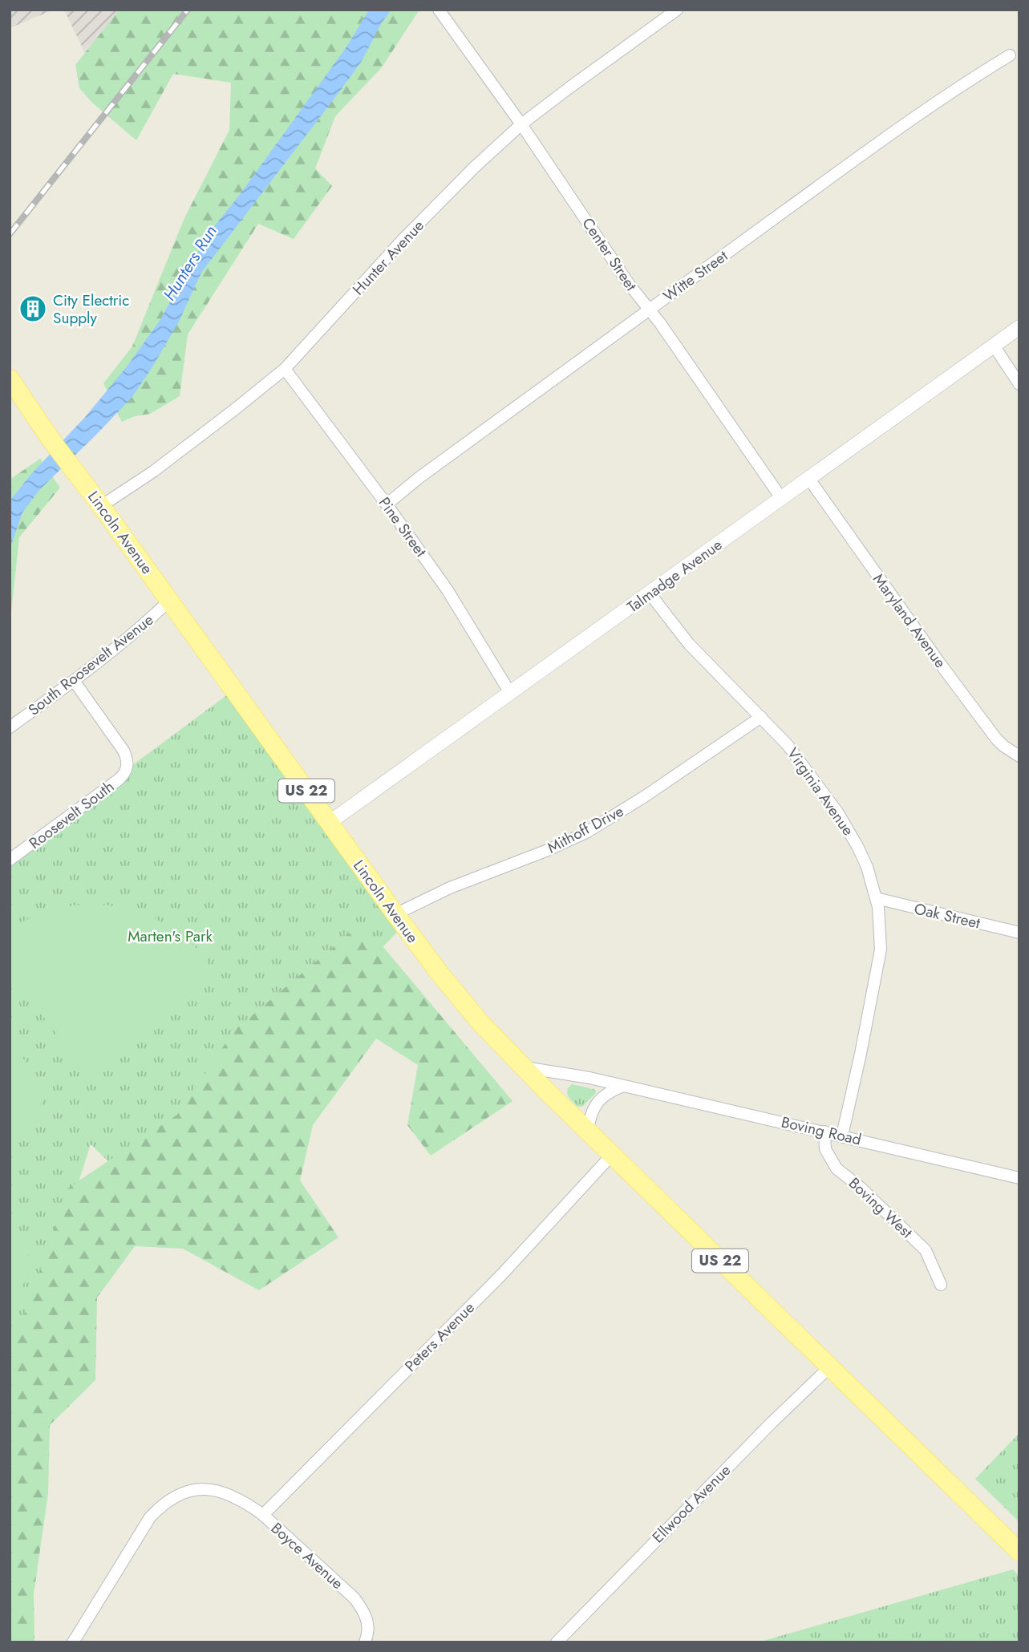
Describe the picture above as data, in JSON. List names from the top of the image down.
{
  "streets": {
    "main road": ["Lincoln Avenue", "US 22"],
    "street": [
      "Center Street",
      "Hunter Avenue",
      "Witte Street",
      "Pine Street",
      "Talmadge Avenue",
      "Maryland Avenue",
      "South Roosevelt Avenue",
      "Virginia Avenue",
      "Roosevelt South",
      "Mithoff Drive",
      "Oak Street",
      "Boving Road",
      "Boving West",
      "Peters Avenue",
      "Ellwood Avenue",
      "Boyce Avenue"
    ]
  },
  "crossings": [
    ["Center Street", "Hunter Avenue"],
    ["Center Street", "Witte Street"],
    ["Center Street", "Talmadge Avenue"],
    ["Hunter Avenue", "Pine Street"],
    ["Hunter Avenue", "Lincoln Avenue"],
    ["Witte Street", "Pine Street"],
    ["Pine Street", "Talmadge Avenue"],
    ["Lincoln Avenue", "Talmadge Avenue"],
    ["Lincoln Avenue", "South Roosevelt Avenue"],
    ["Lincoln Avenue", "US 22"],
    ["Lincoln Avenue", "Mithoff Drive"],
    ["Lincoln Avenue", "Boving Road"],
    ["Lincoln Avenue", "Peters Avenue"],
    ["Lincoln Avenue", "Ellwood Avenue"],
    ["Talmadge Avenue", "Maryland Avenue"],
    ["Talmadge Avenue", "Virginia Avenue"],
    ["South Roosevelt Avenue", "Roosevelt South"],
    ["US 22", "Ellwood Avenue"],
    ["Virginia Avenue", "Mithoff Drive"],
    ["Virginia Avenue", "Oak Street"],
    ["Virginia Avenue", "Boving Road"],
    ["Boving Road", "Boving West"],
    ["Peters Avenue", "Boyce Avenue"]
  ],
  "water": ["Hunters Run"],
  "parks": ["Marten's Park"],
  "places": {
    "building": ["City Electric Supply"]
  }
}
